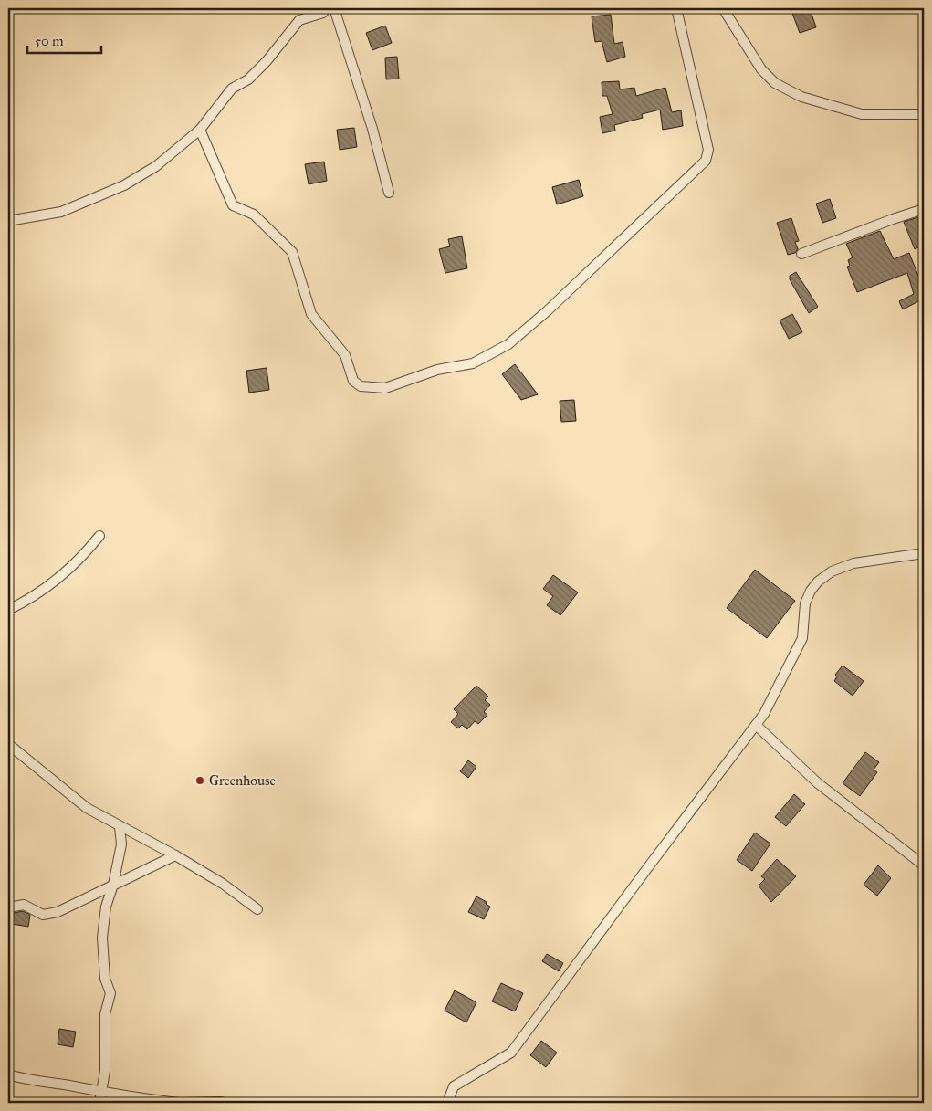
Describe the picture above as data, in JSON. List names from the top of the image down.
{
  "places": ["Greenhouse"],
  "scale_bar": "50 m"
}
